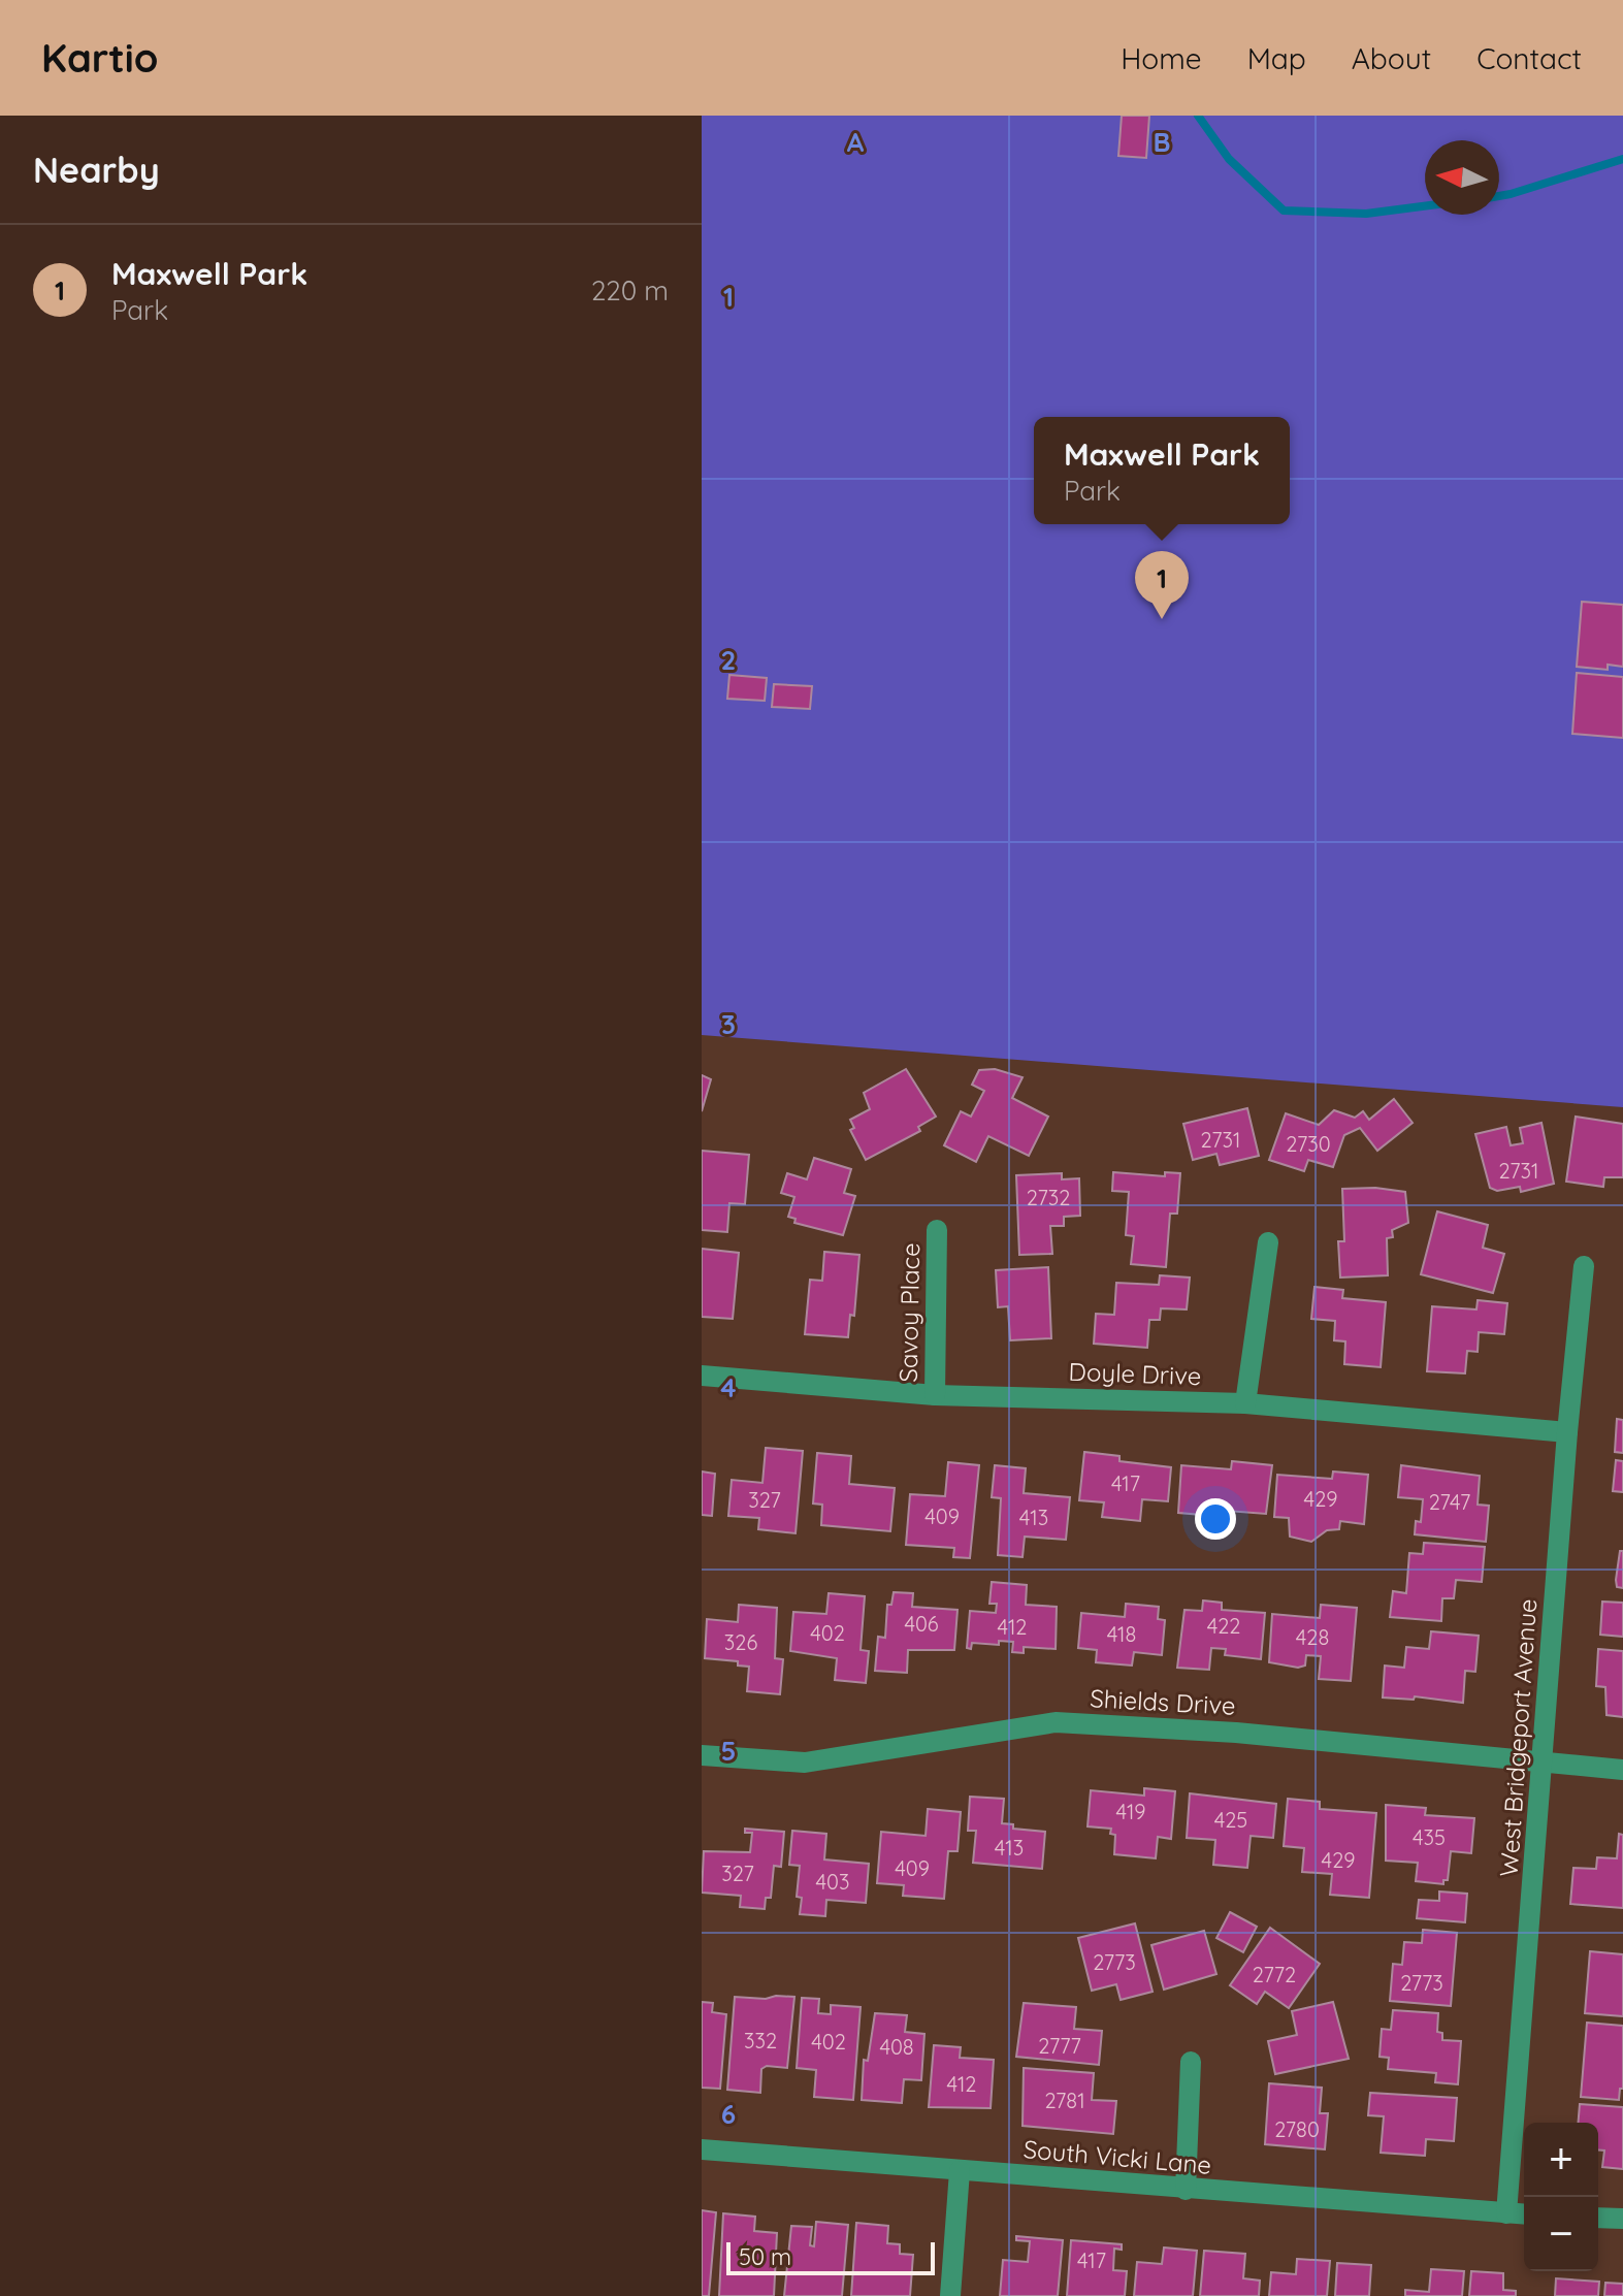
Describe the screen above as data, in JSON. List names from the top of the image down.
{
  "streets": {
    "street": [
      "Savoy Place",
      "Doyle Drive",
      "Shields Drive",
      "West Bridgeport Avenue",
      "South Vicki Lane"
    ]
  },
  "crossings": [
    ["Savoy Place", "Doyle Drive"],
    ["Doyle Drive", "West Bridgeport Avenue"],
    ["Shields Drive", "West Bridgeport Avenue"],
    ["West Bridgeport Avenue", "South Vicki Lane"]
  ],
  "house_numbers": [
    "2731",
    "2730",
    "2731",
    "2732",
    "417",
    "429",
    "327",
    "2747",
    "409",
    "413",
    "406",
    "422",
    "412",
    "402",
    "418",
    "428",
    "326",
    "419",
    "425",
    "435",
    "413",
    "429",
    "409",
    "327",
    "403",
    "2773",
    "2772",
    "2773",
    "332",
    "402",
    "2777",
    "408",
    "412",
    "2781",
    "2780",
    "417"
  ],
  "scale_bar": "50 m",
  "north": "left",
  "page": {
    "header": "Kartio",
    "nav": [
      "Home",
      "Map",
      "About",
      "Contact"
    ],
    "heading": "Nearby",
    "list": [
      {
        "mark": "1",
        "name": "Maxwell Park",
        "note": "Park",
        "value": "220 m"
      }
    ],
    "popup": ["Maxwell Park", "Park"],
    "pins": "1",
    "map_buttons": ["+", "−"],
    "scale": "50 m"
  },
  "grid": {
    "columns": ["A", "B"],
    "rows": [
      "1",
      "2",
      "3",
      "4",
      "5",
      "6"
    ]
  }
}
